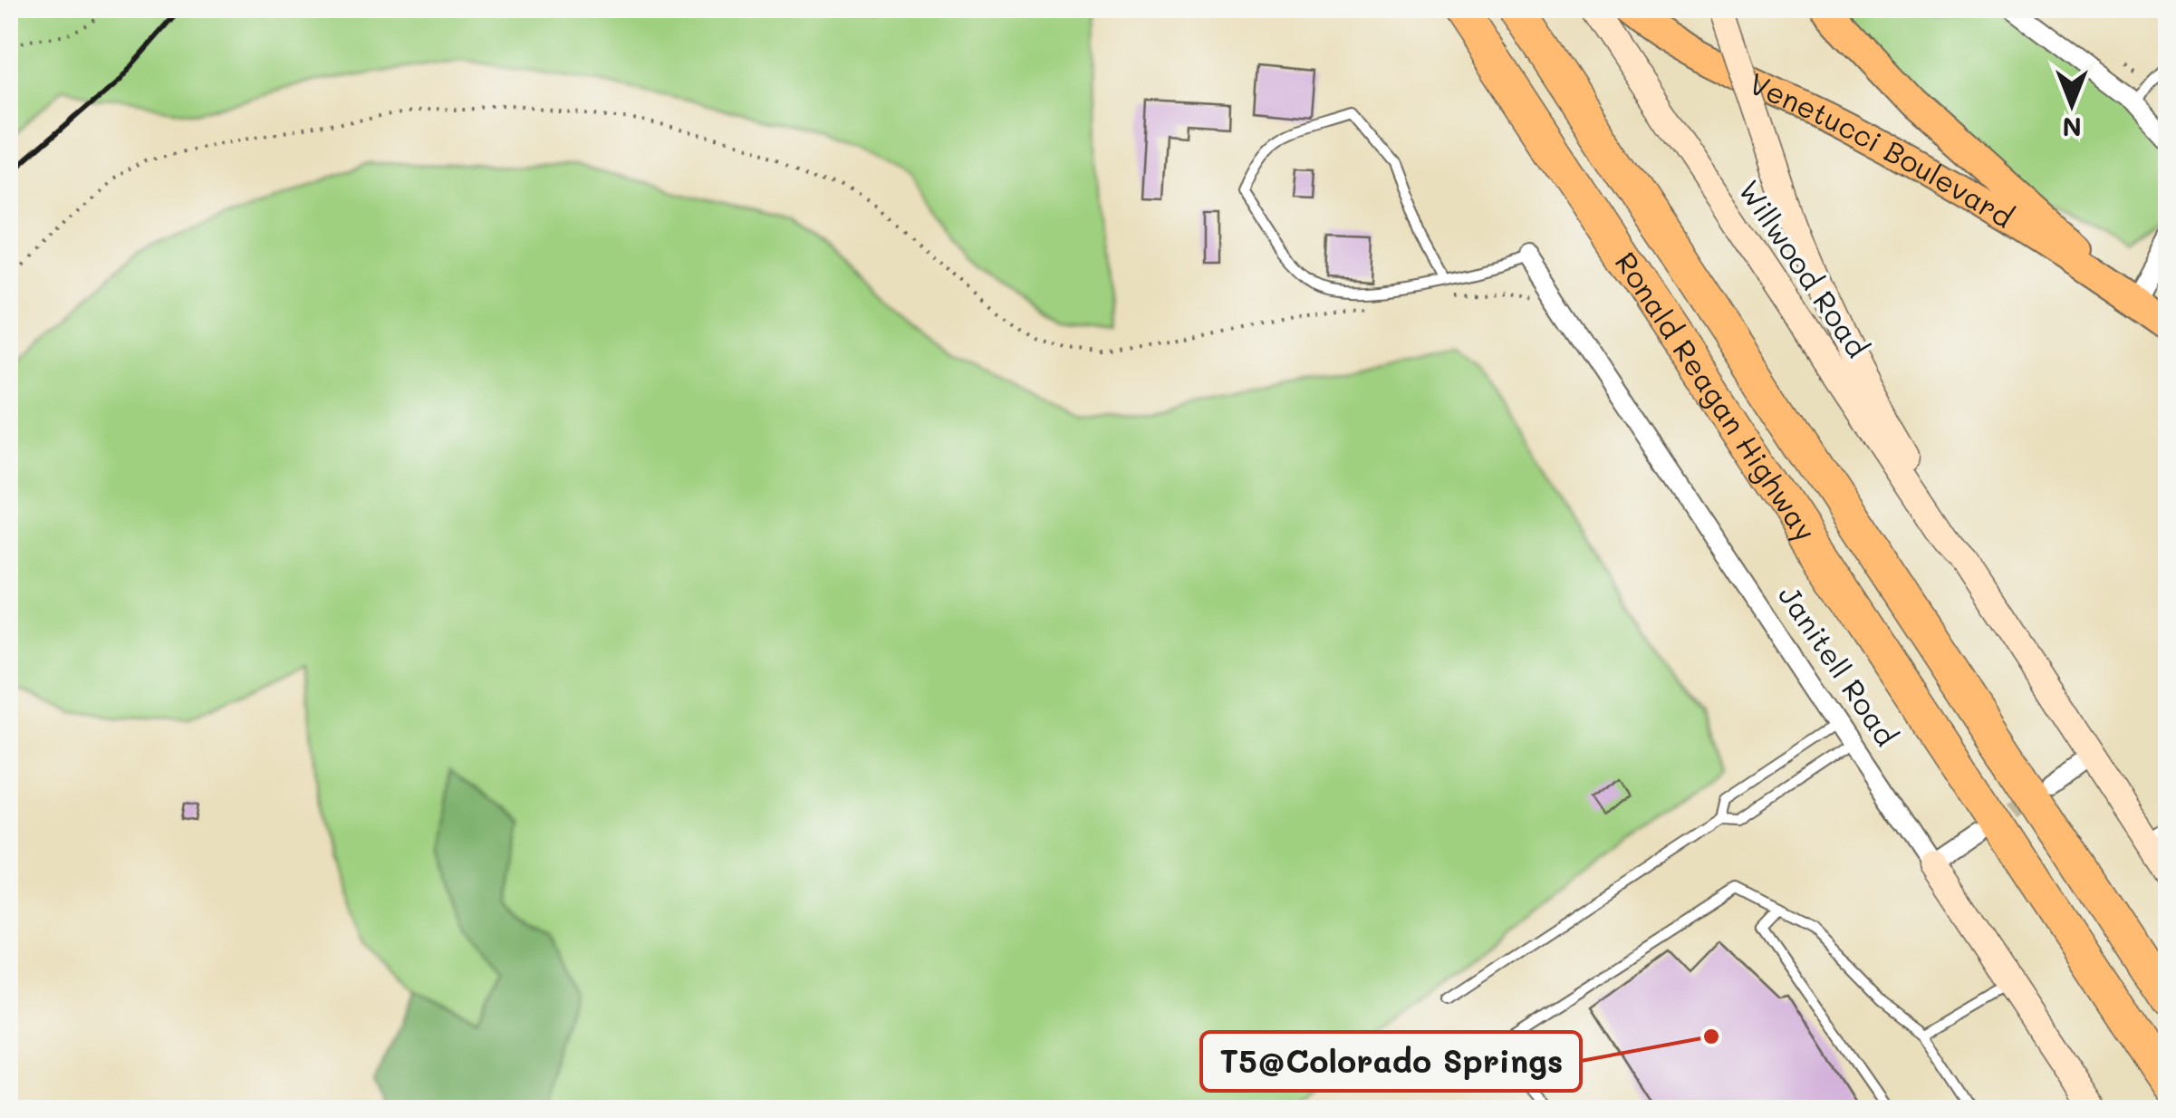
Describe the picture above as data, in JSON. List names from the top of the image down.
{
  "streets": {
    "highway": ["Ronald Reagan Highway"],
    "main road": ["Venetucci Boulevard"],
    "street": ["Willwood Road", "Janitell Road"]
  },
  "places": ["T5@Colorado Springs"],
  "north": "bottom"
}
